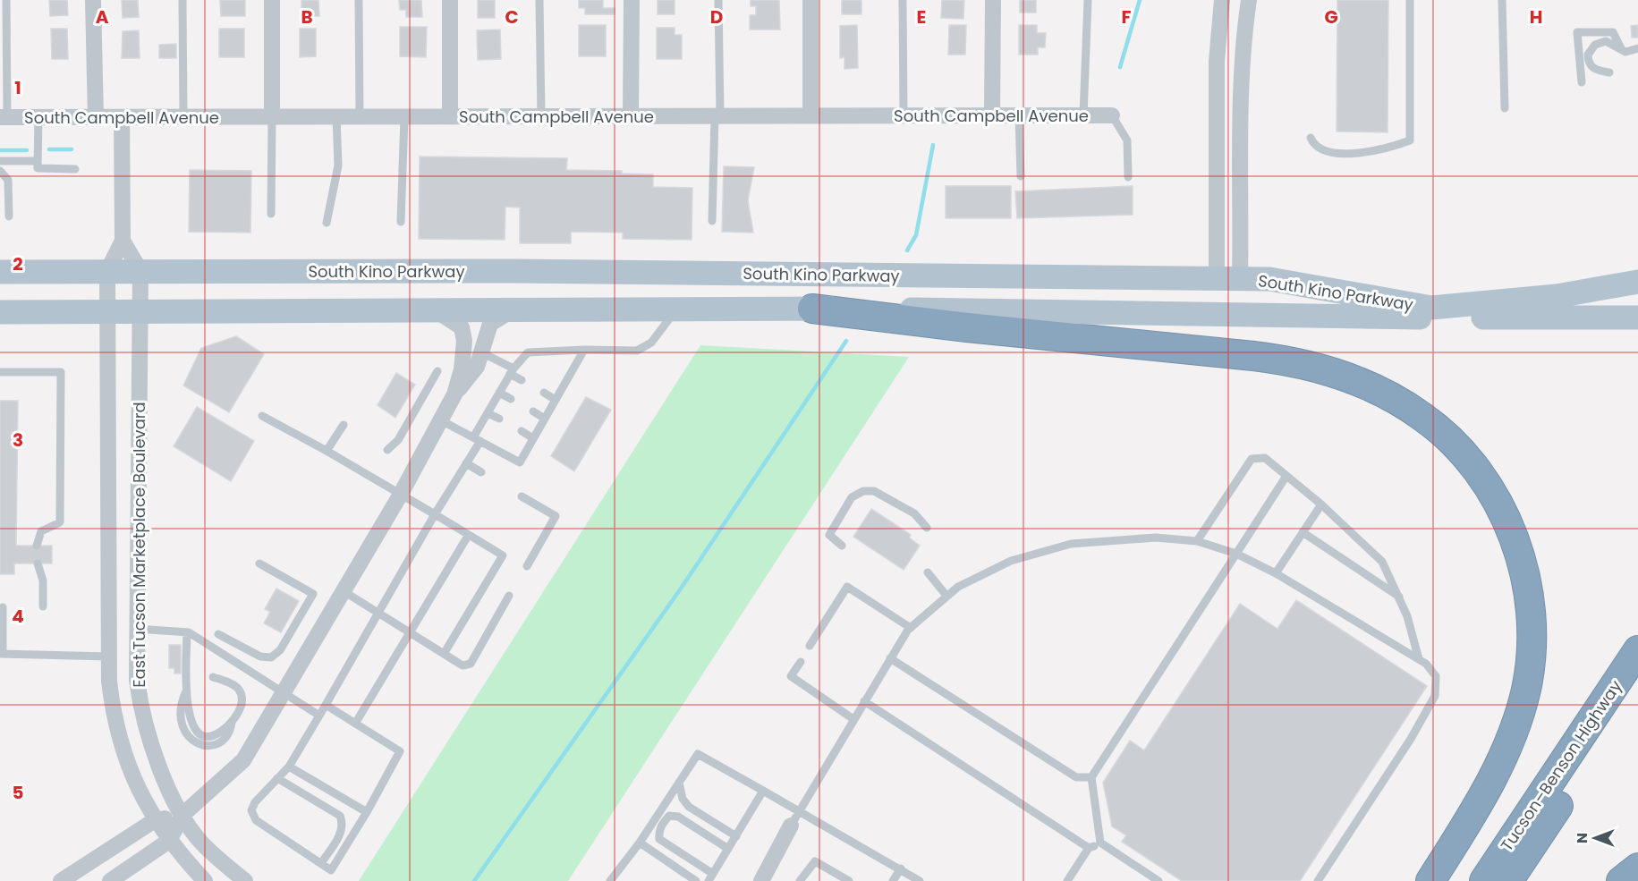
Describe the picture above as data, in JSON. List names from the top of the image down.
{
  "streets": {
    "highway": ["Tucson–Benson Highway"],
    "main road": ["South Kino Parkway"],
    "street": ["South Campbell Avenue", "East Tucson Marketplace Boulevard"]
  },
  "crossings": [
    ["South Kino Parkway", "East Tucson Marketplace Boulevard"]
  ],
  "north": "left",
  "grid": {
    "columns": [
      "A",
      "B",
      "C",
      "D",
      "E",
      "F",
      "G",
      "H"
    ],
    "rows": [
      "1",
      "2",
      "3",
      "4",
      "5"
    ]
  }
}
